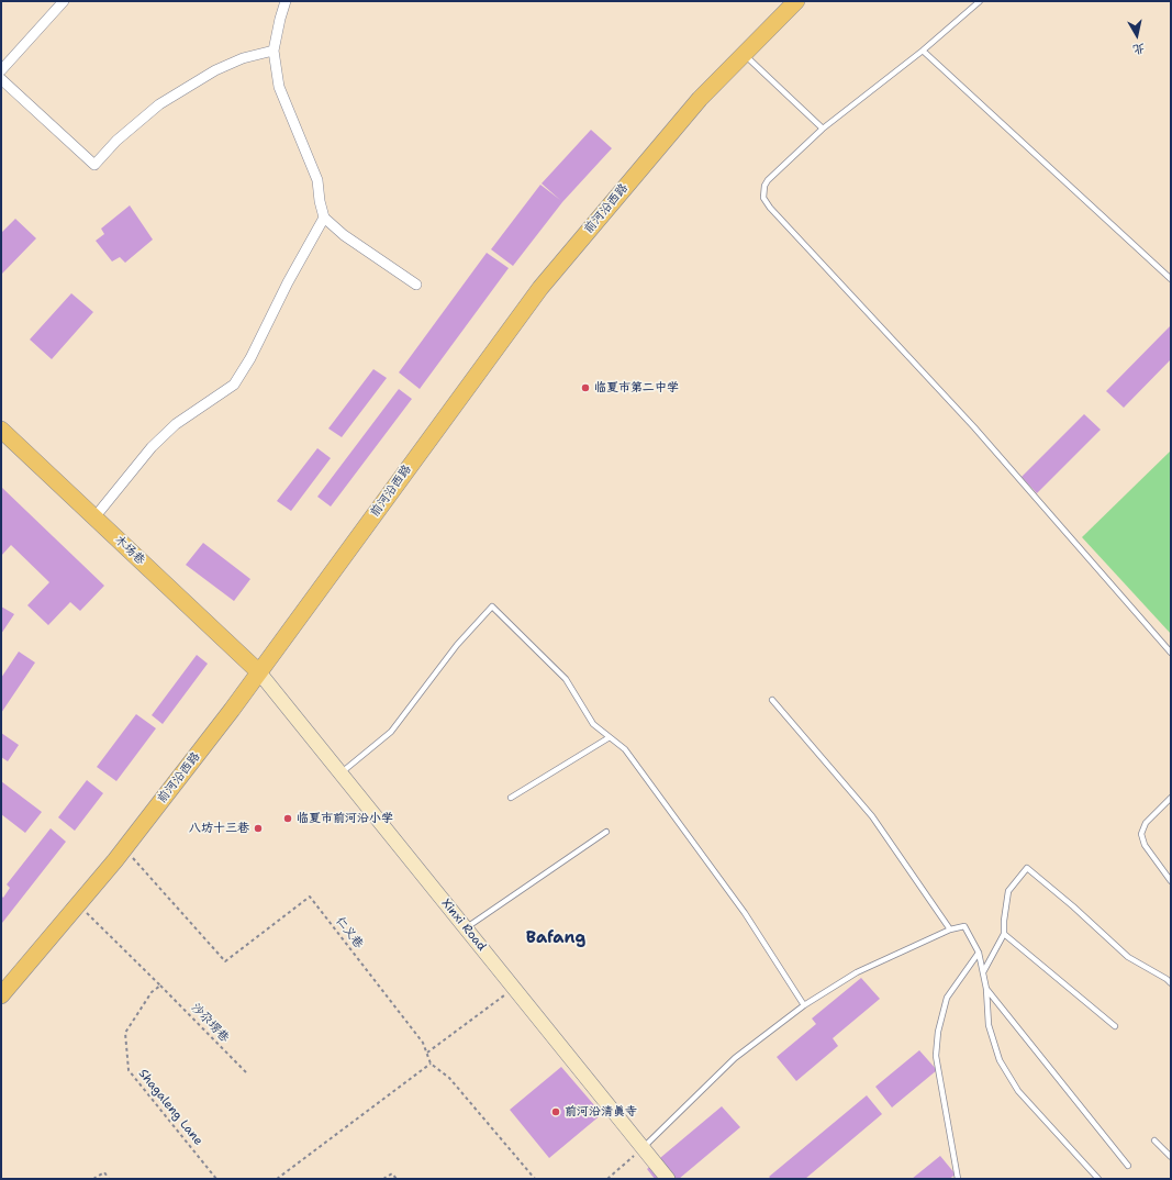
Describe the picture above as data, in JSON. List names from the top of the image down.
{
  "streets": {
    "main road": ["前河沿西路", "木场巷", "Xinxi Road"],
    "path": ["仁义巷", "沙尕塄巷", "Shagaleng Lane"]
  },
  "crossings": [
    ["前河沿西路", "木场巷"],
    ["前河沿西路", "Xinxi Road"],
    ["前河沿西路", "仁义巷"],
    ["木场巷", "Xinxi Road"],
    ["沙尕塄巷", "Shagaleng Lane"]
  ],
  "districts": ["Bafang"],
  "places": [
    "临夏市第二中学",
    "临夏市前河沿小学",
    "八坊十三巷",
    "前河沿清真寺"
  ],
  "north": "bottom"
}
